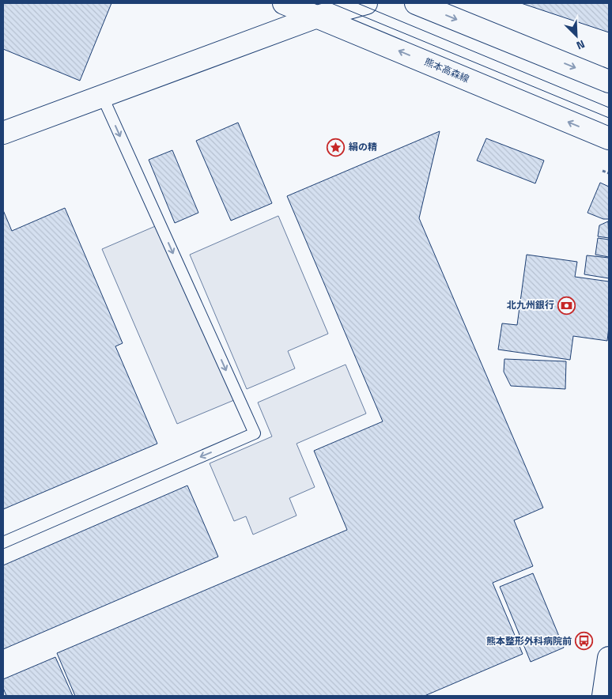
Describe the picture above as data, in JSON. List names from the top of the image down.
{
  "streets": {
    "main road": ["熊本高森線"]
  },
  "places": {
    "place": ["絹の精"],
    "bank": ["北九州銀行"],
    "bus stop": ["熊本整形外科病院前"]
  },
  "north": "bottom right"
}
